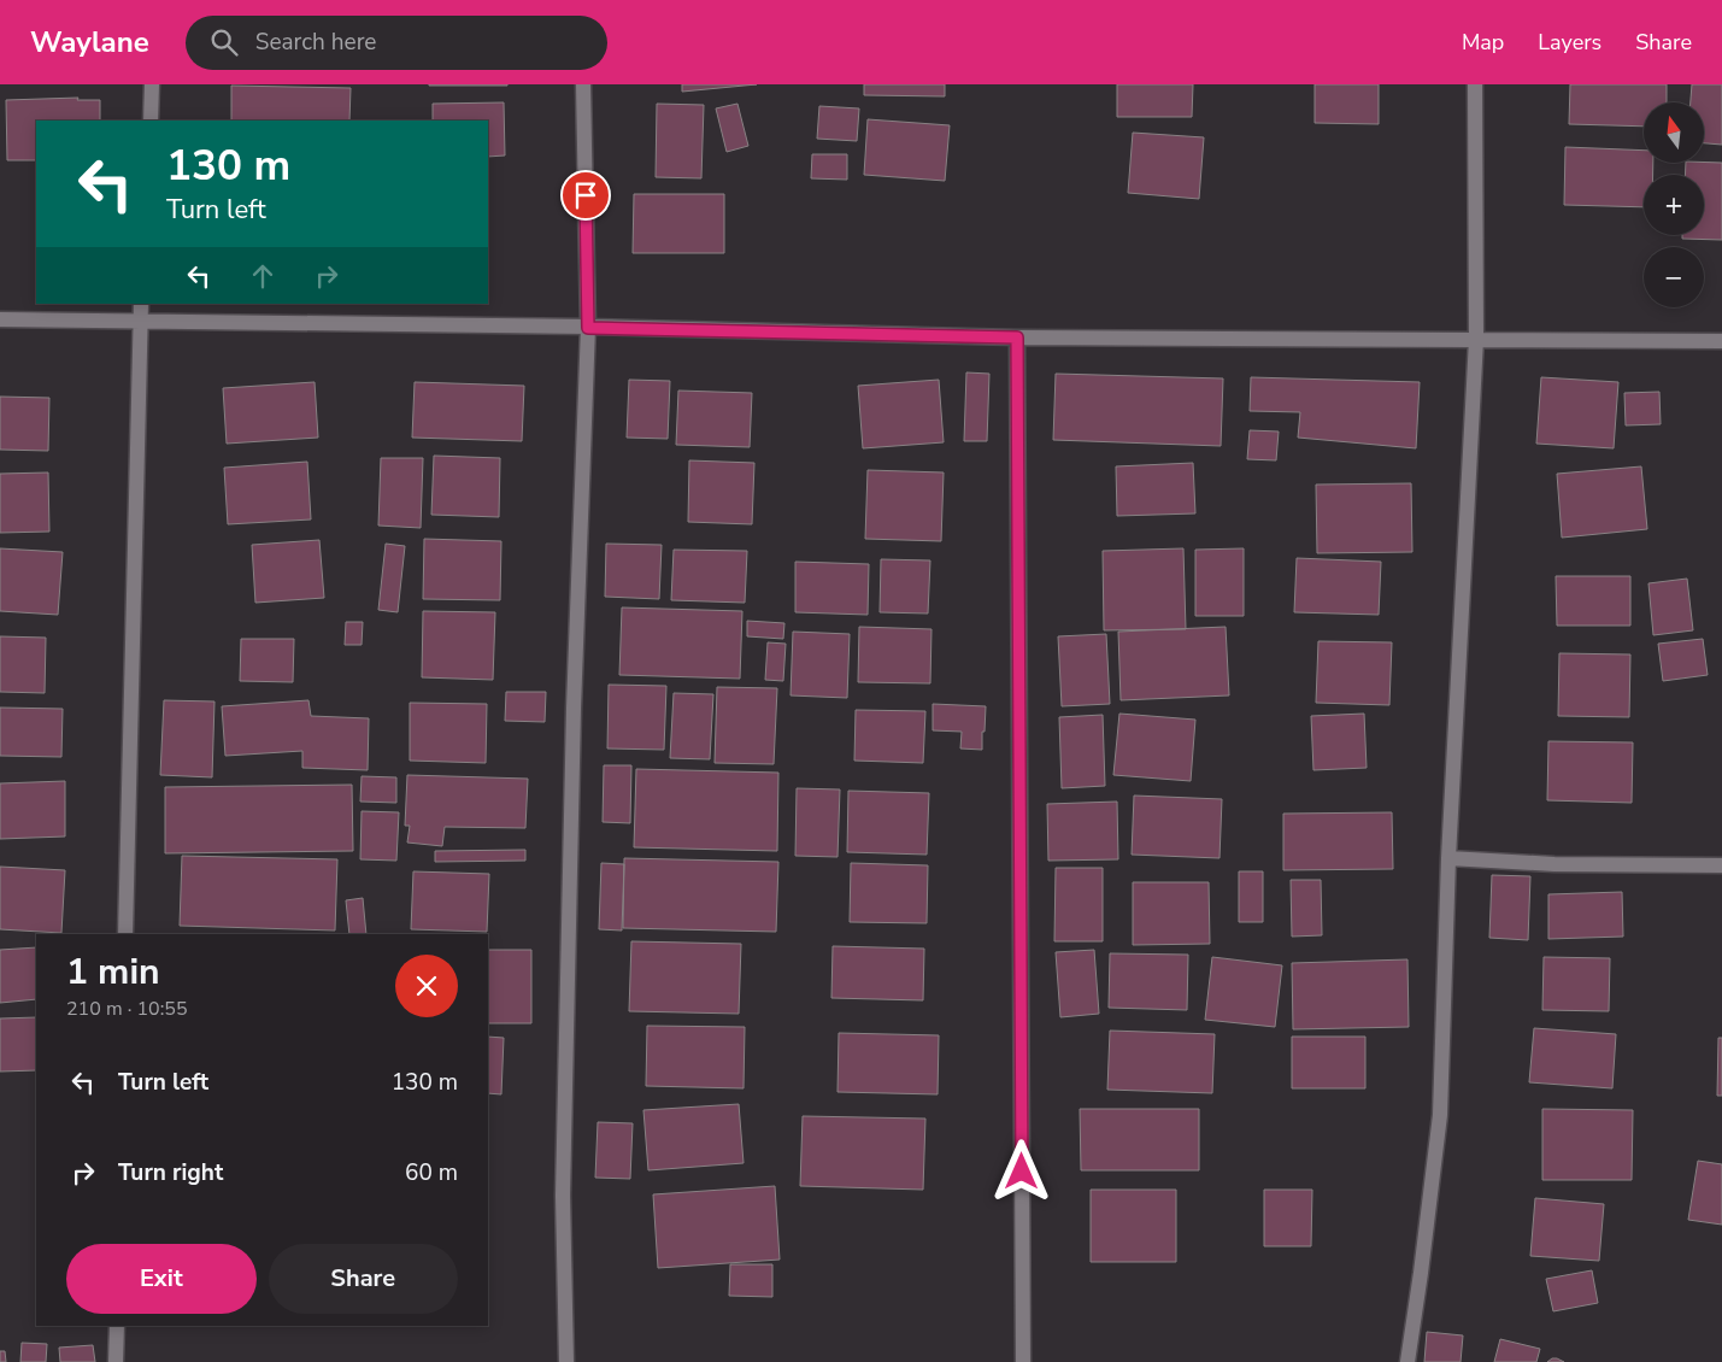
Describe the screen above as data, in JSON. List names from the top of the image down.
{
  "north": "top",
  "page": {
    "header": "Waylane",
    "search": "Search here",
    "nav": ["Map", "Layers", "Share"],
    "map_buttons": ["+", "−"],
    "turn": ["130 m", "Turn left"],
    "heading": ["1 min", "210 m · 10:55"],
    "list": [
      {
        "name": "Turn left",
        "value": "130 m"
      },
      {
        "name": "Turn right",
        "value": "60 m"
      }
    ],
    "buttons": ["Exit", "Share"]
  }
}
